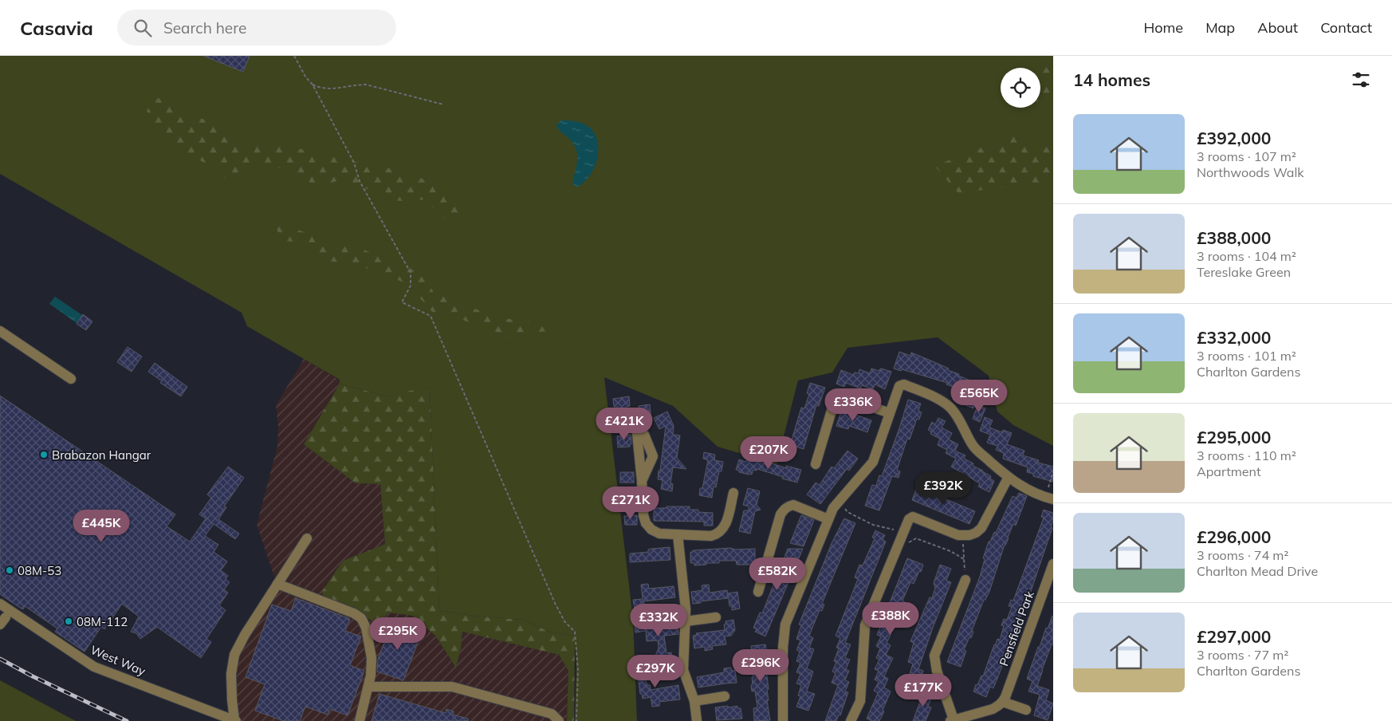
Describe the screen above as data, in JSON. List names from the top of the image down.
{
  "streets": {
    "street": ["Pensfield Park", "West Way"]
  },
  "places": ["Brabazon Hangar", "08M-53", "08M-112"],
  "page": {
    "header": "Casavia",
    "search": "Search here",
    "nav": [
      "Home",
      "Map",
      "About",
      "Contact"
    ],
    "heading": "14 homes",
    "list": [
      {
        "name": "£392,000",
        "note": "3 rooms · 107 m² · Northwoods Walk"
      },
      {
        "name": "£388,000",
        "note": "3 rooms · 104 m² · Tereslake Green"
      },
      {
        "name": "£332,000",
        "note": "3 rooms · 101 m² · Charlton Gardens"
      },
      {
        "name": "£295,000",
        "note": "3 rooms · 110 m² · Apartment"
      },
      {
        "name": "£296,000",
        "note": "3 rooms · 74 m² · Charlton Mead Drive"
      },
      {
        "name": "£297,000",
        "note": "3 rooms · 77 m² · Charlton Gardens"
      }
    ],
    "price": [
      "£565K",
      "£336K",
      "£421K",
      "£207K",
      "£392K",
      "£271K",
      "£445K",
      "£582K",
      "£388K",
      "£332K",
      "£295K",
      "£296K",
      "£297K",
      "£177K"
    ]
  }
}
